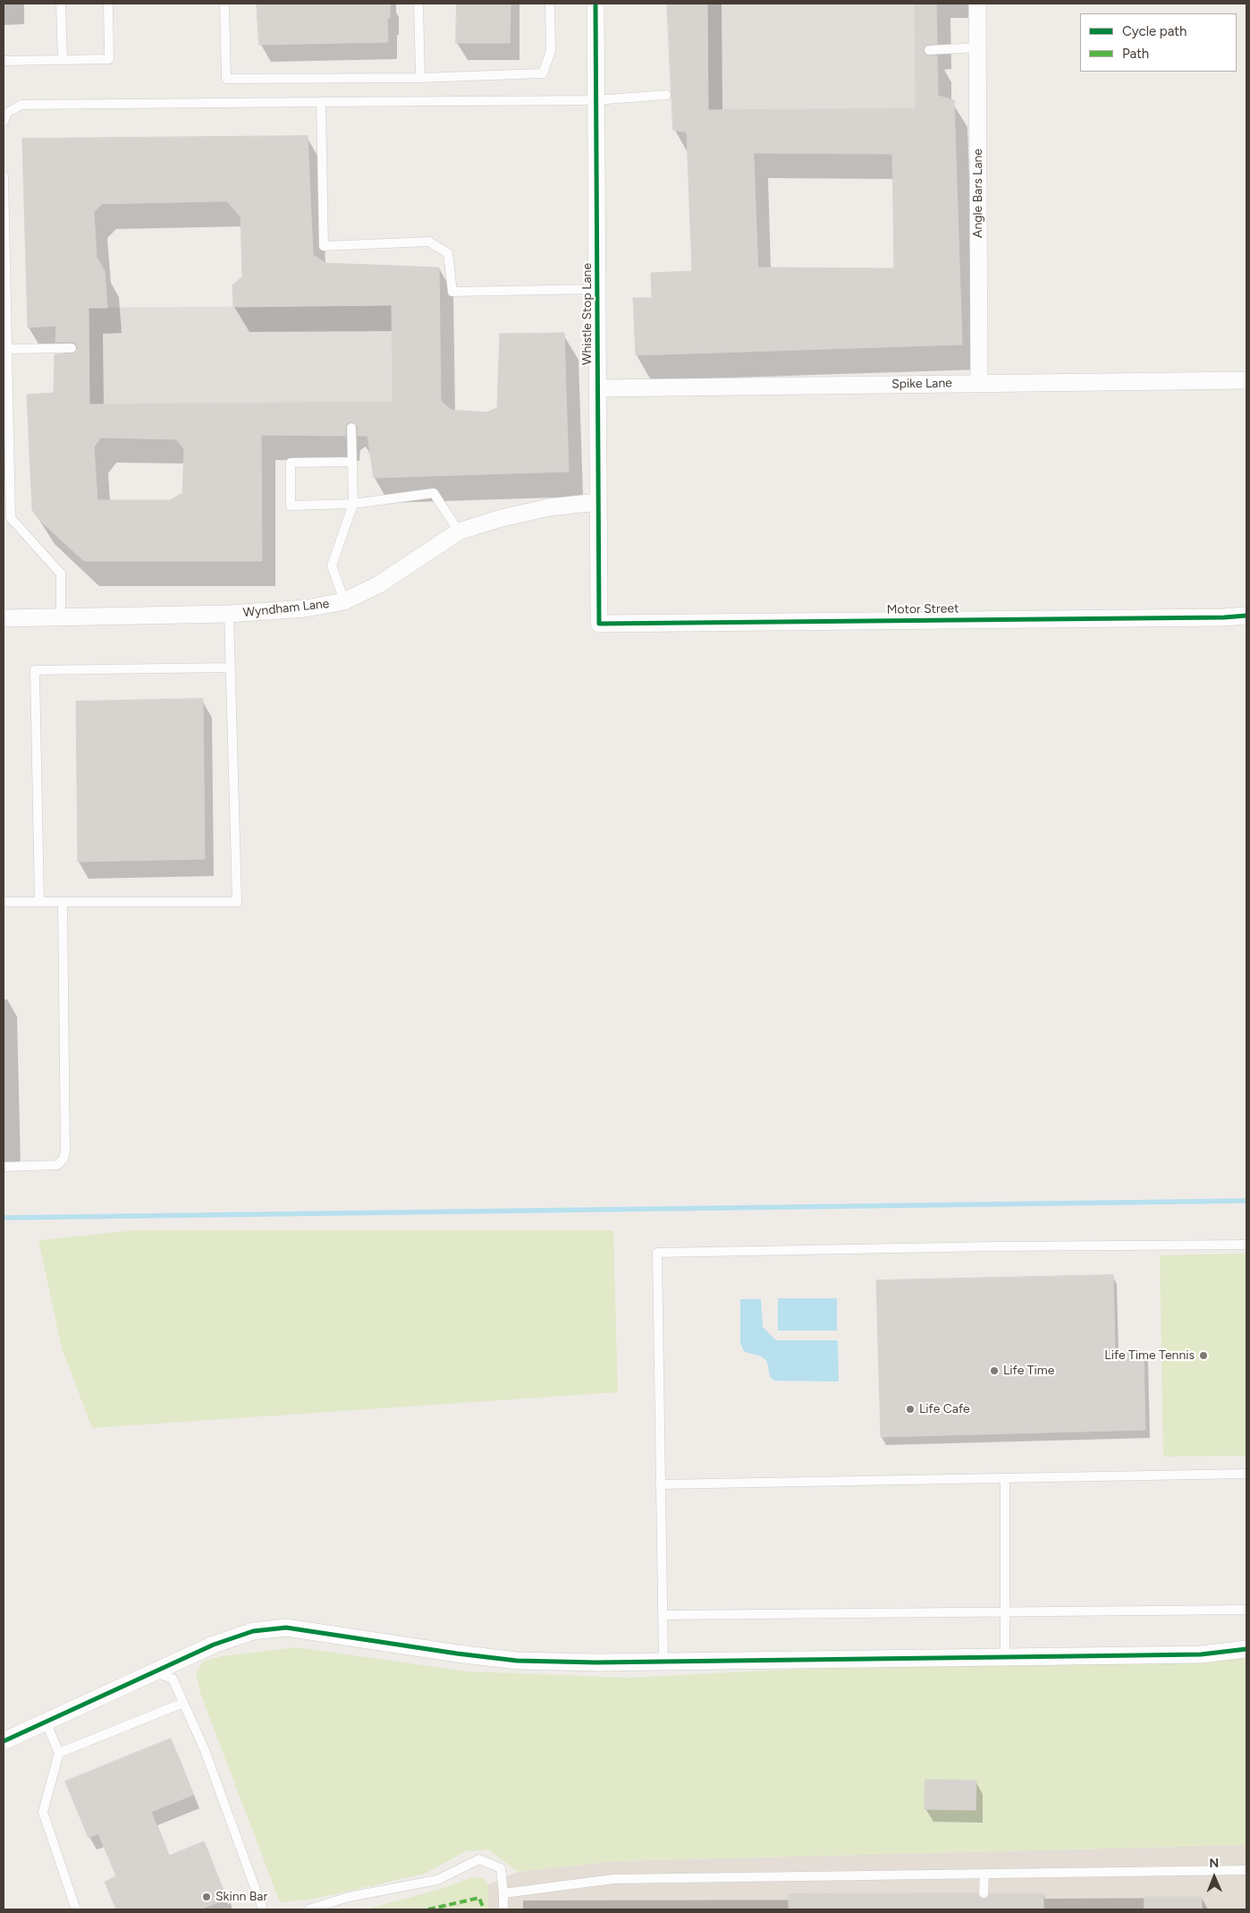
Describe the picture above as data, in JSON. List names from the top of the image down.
{
  "streets": {
    "street": [
      "Angle Bars Lane",
      "Whistle Stop Lane",
      "Spike Lane",
      "Wyndham Lane",
      "Motor Street"
    ]
  },
  "crossings": [
    ["Angle Bars Lane", "Spike Lane"],
    ["Whistle Stop Lane", "Spike Lane"],
    ["Whistle Stop Lane", "Wyndham Lane"],
    ["Whistle Stop Lane", "Motor Street"]
  ],
  "places": [
    "Life Time Tennis",
    "Life Time",
    "Life Cafe",
    "Skinn Bar"
  ],
  "legend": ["Cycle path", "Path"],
  "north": "top"
}
